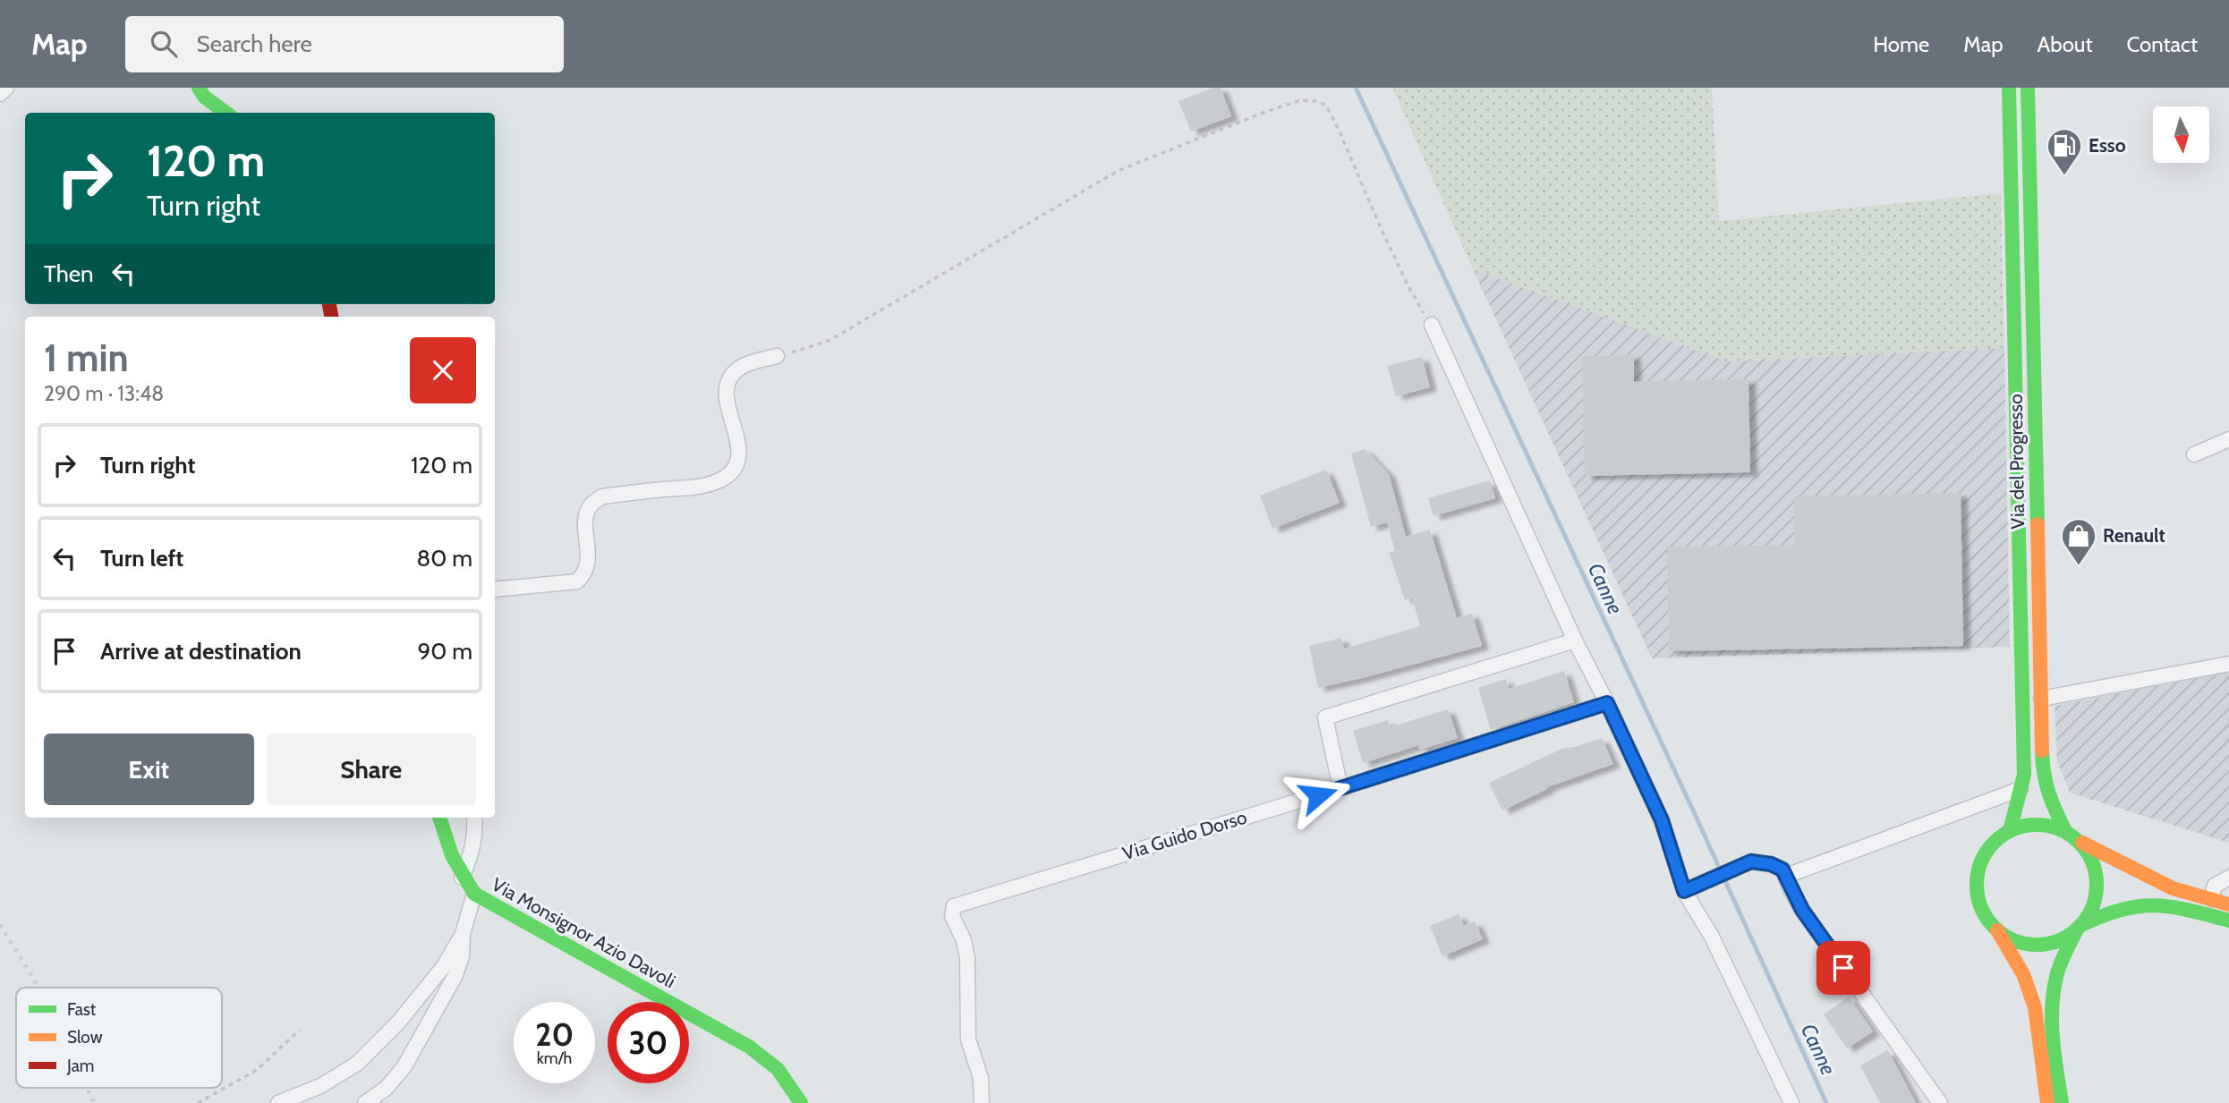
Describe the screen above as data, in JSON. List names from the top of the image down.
{
  "streets": {
    "street": ["Via del Progresso", "Via Guido Dorso", "Via Monsignor Azio Davoli"]
  },
  "water": ["Canne"],
  "places": {
    "fuel station": ["Esso"],
    "shop": ["Renault"]
  },
  "legend": ["Fast", "Slow", "Jam"],
  "north": "bottom",
  "page": {
    "header": "Map",
    "search": "Search here",
    "nav": [
      "Home",
      "Map",
      "About",
      "Contact"
    ],
    "turn": ["120 m", "Turn right"],
    "then": "Then",
    "heading": ["1 min", "290 m · 13:48"],
    "list": [
      {
        "name": "Turn right",
        "value": "120 m"
      },
      {
        "name": "Turn left",
        "value": "80 m"
      },
      {
        "name": "Arrive at destination",
        "value": "90 m"
      }
    ],
    "buttons": ["Exit", "Share"],
    "speed": "20 km/h",
    "limit": "30"
  }
}
